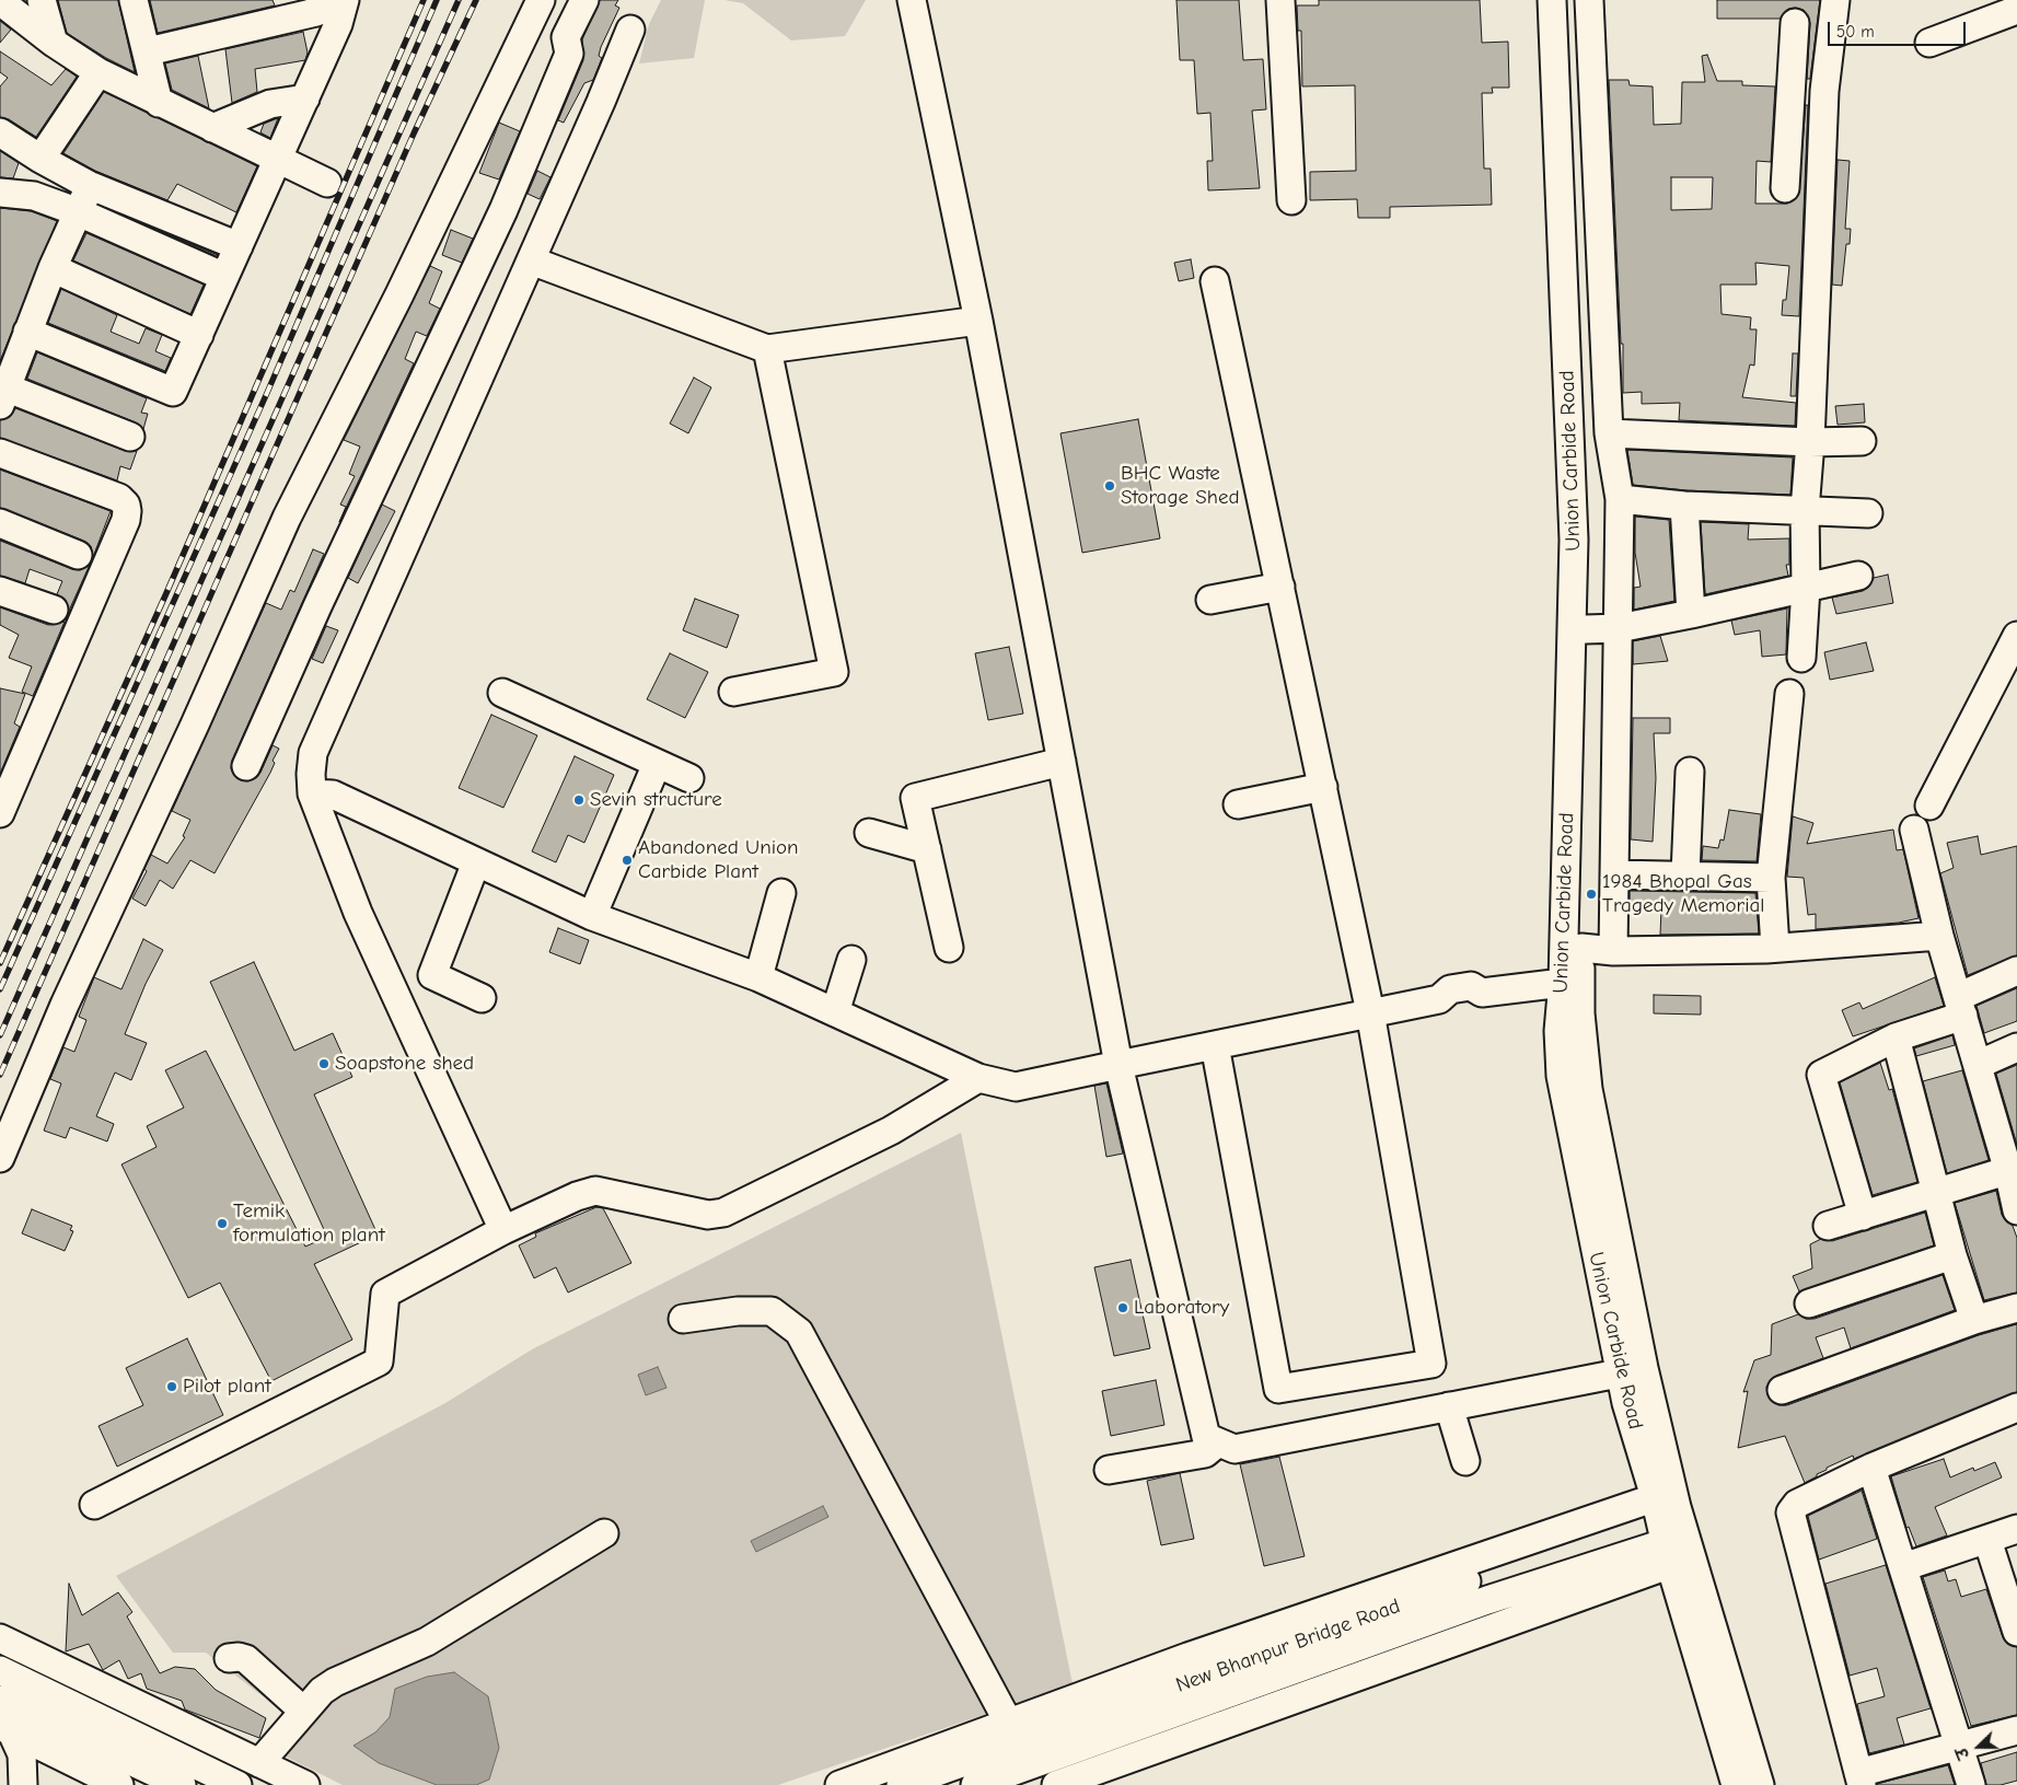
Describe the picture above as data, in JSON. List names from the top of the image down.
{
  "streets": {
    "street": ["Union Carbide Road", "New Bhanpur Bridge Road"]
  },
  "crossings": [
    ["Union Carbide Road", "New Bhanpur Bridge Road"]
  ],
  "places": [
    "BHC Waste Storage Shed",
    "Sevin structure",
    "Abandoned Union Carbide Plant",
    "1984 Bhopal Gas Tragedy Memorial",
    "Soapstone shed",
    "Temik formulation plant",
    "Laboratory",
    "Pilot plant"
  ],
  "scale_bar": "50 m",
  "north": "left"
}
